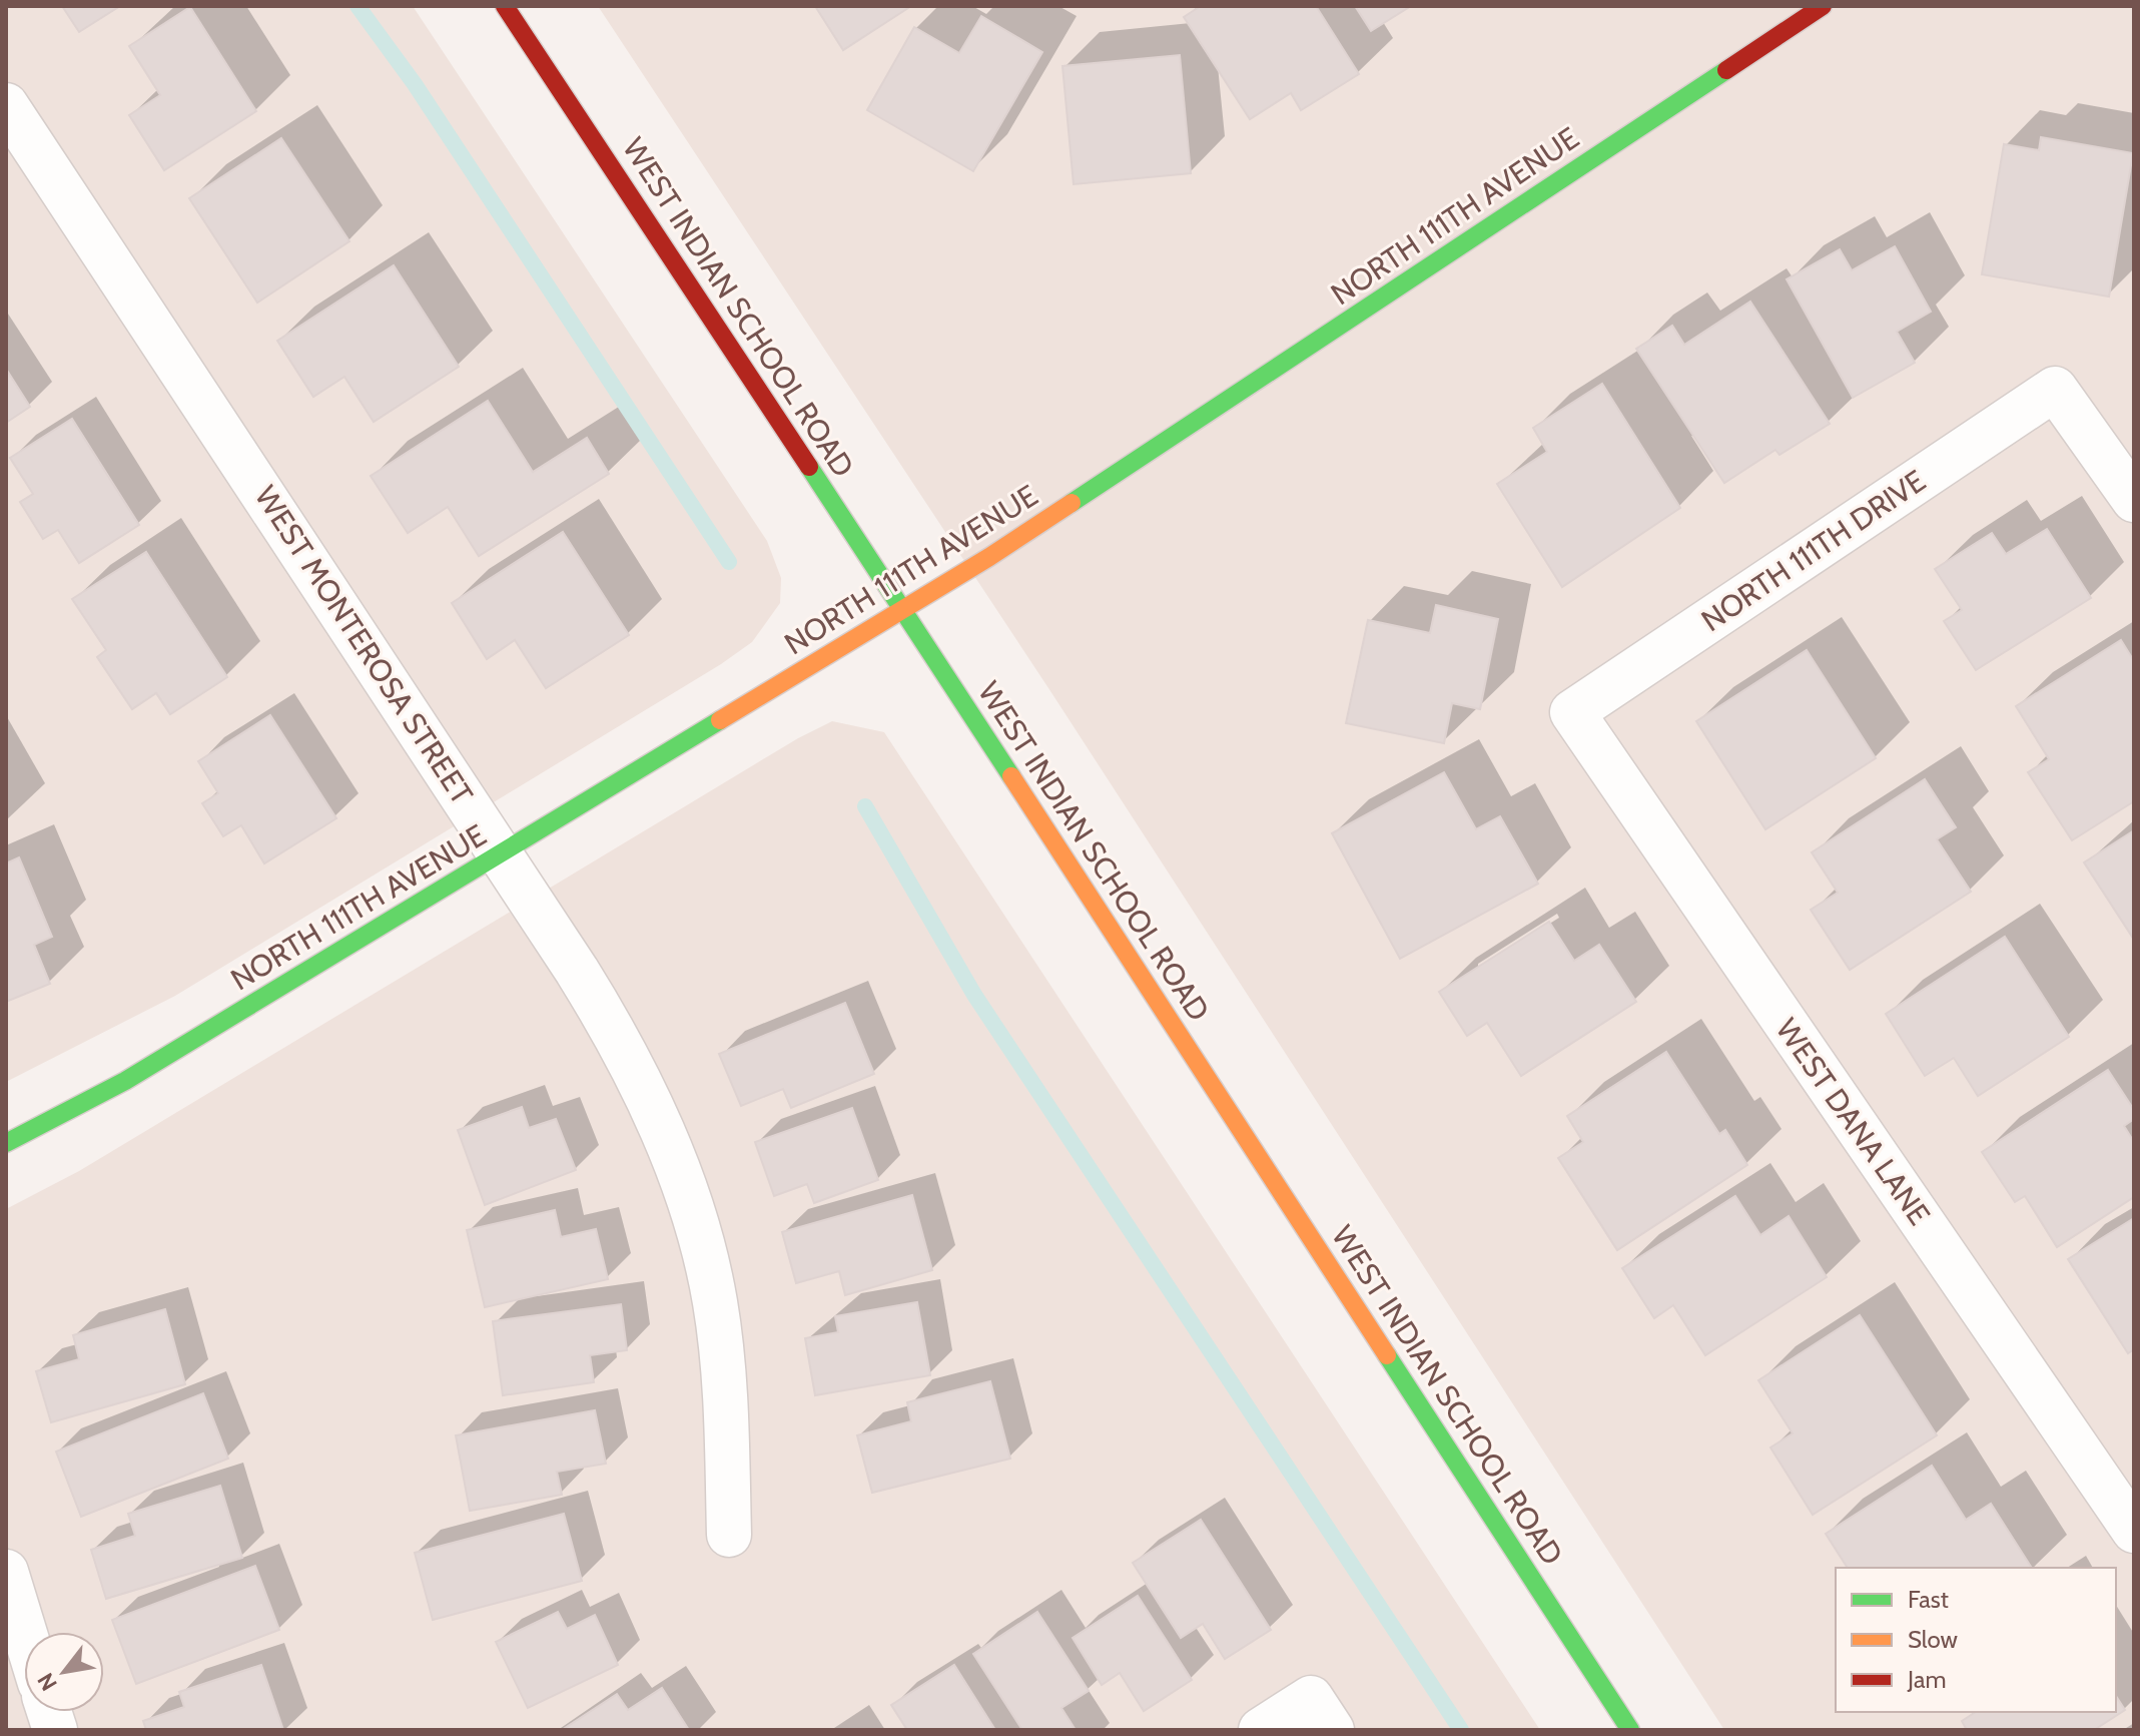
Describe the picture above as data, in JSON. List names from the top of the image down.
{
  "streets": {
    "street": [
      "NORTH 111TH AVENUE",
      "WEST INDIAN SCHOOL ROAD",
      "NORTH 111TH DRIVE",
      "WEST MONTEROSA STREET",
      "WEST DANA LANE"
    ]
  },
  "crossings": [
    ["NORTH 111TH AVENUE", "WEST INDIAN SCHOOL ROAD"],
    ["NORTH 111TH AVENUE", "WEST MONTEROSA STREET"],
    ["NORTH 111TH DRIVE", "WEST DANA LANE"]
  ],
  "legend": ["Fast", "Slow", "Jam"],
  "north": "bottom left"
}
